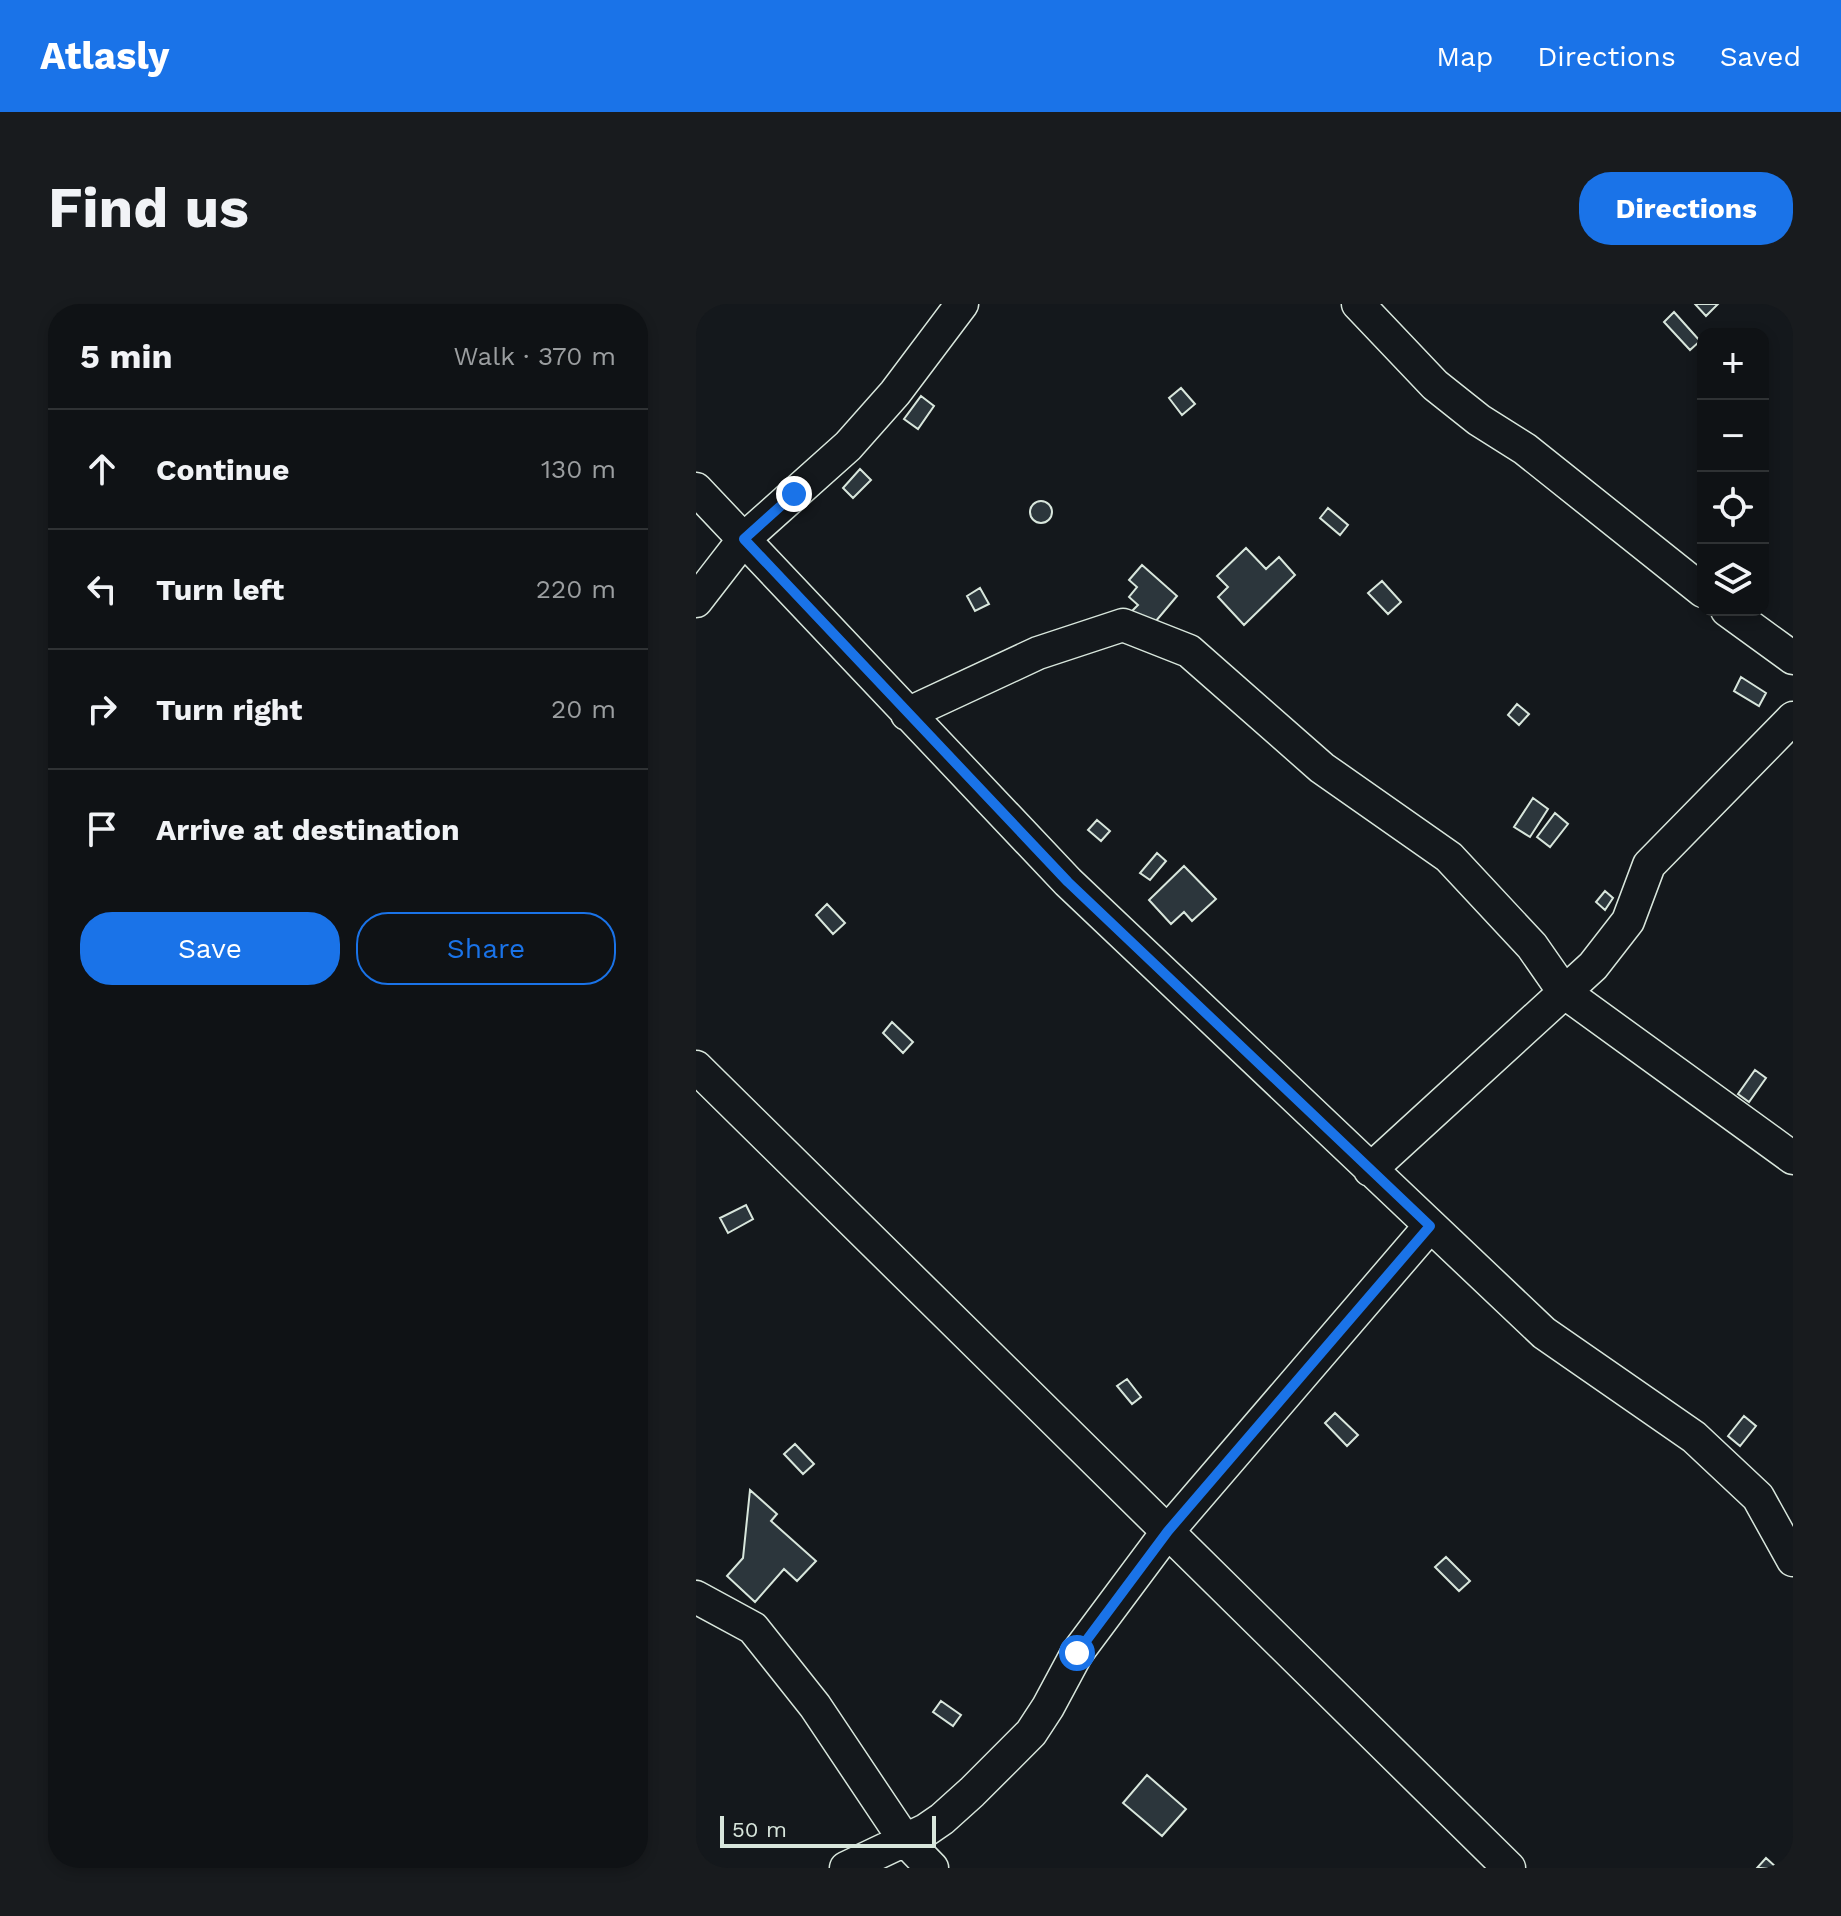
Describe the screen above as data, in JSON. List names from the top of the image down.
{
  "scale_bar": "50 m",
  "page": {
    "header": "Atlasly",
    "nav": ["Map", "Directions", "Saved"],
    "buttons": [
      "Directions",
      ["Save", "Share"]
    ],
    "title": "Find us",
    "heading": ["5 min", "Walk · 370 m"],
    "map_buttons": ["+", "−"],
    "list": [
      ["Continue", "130 m"],
      ["Turn left", "220 m"],
      ["Turn right", "20 m"],
      "Arrive at destination"
    ],
    "scale": "50 m"
  }
}
